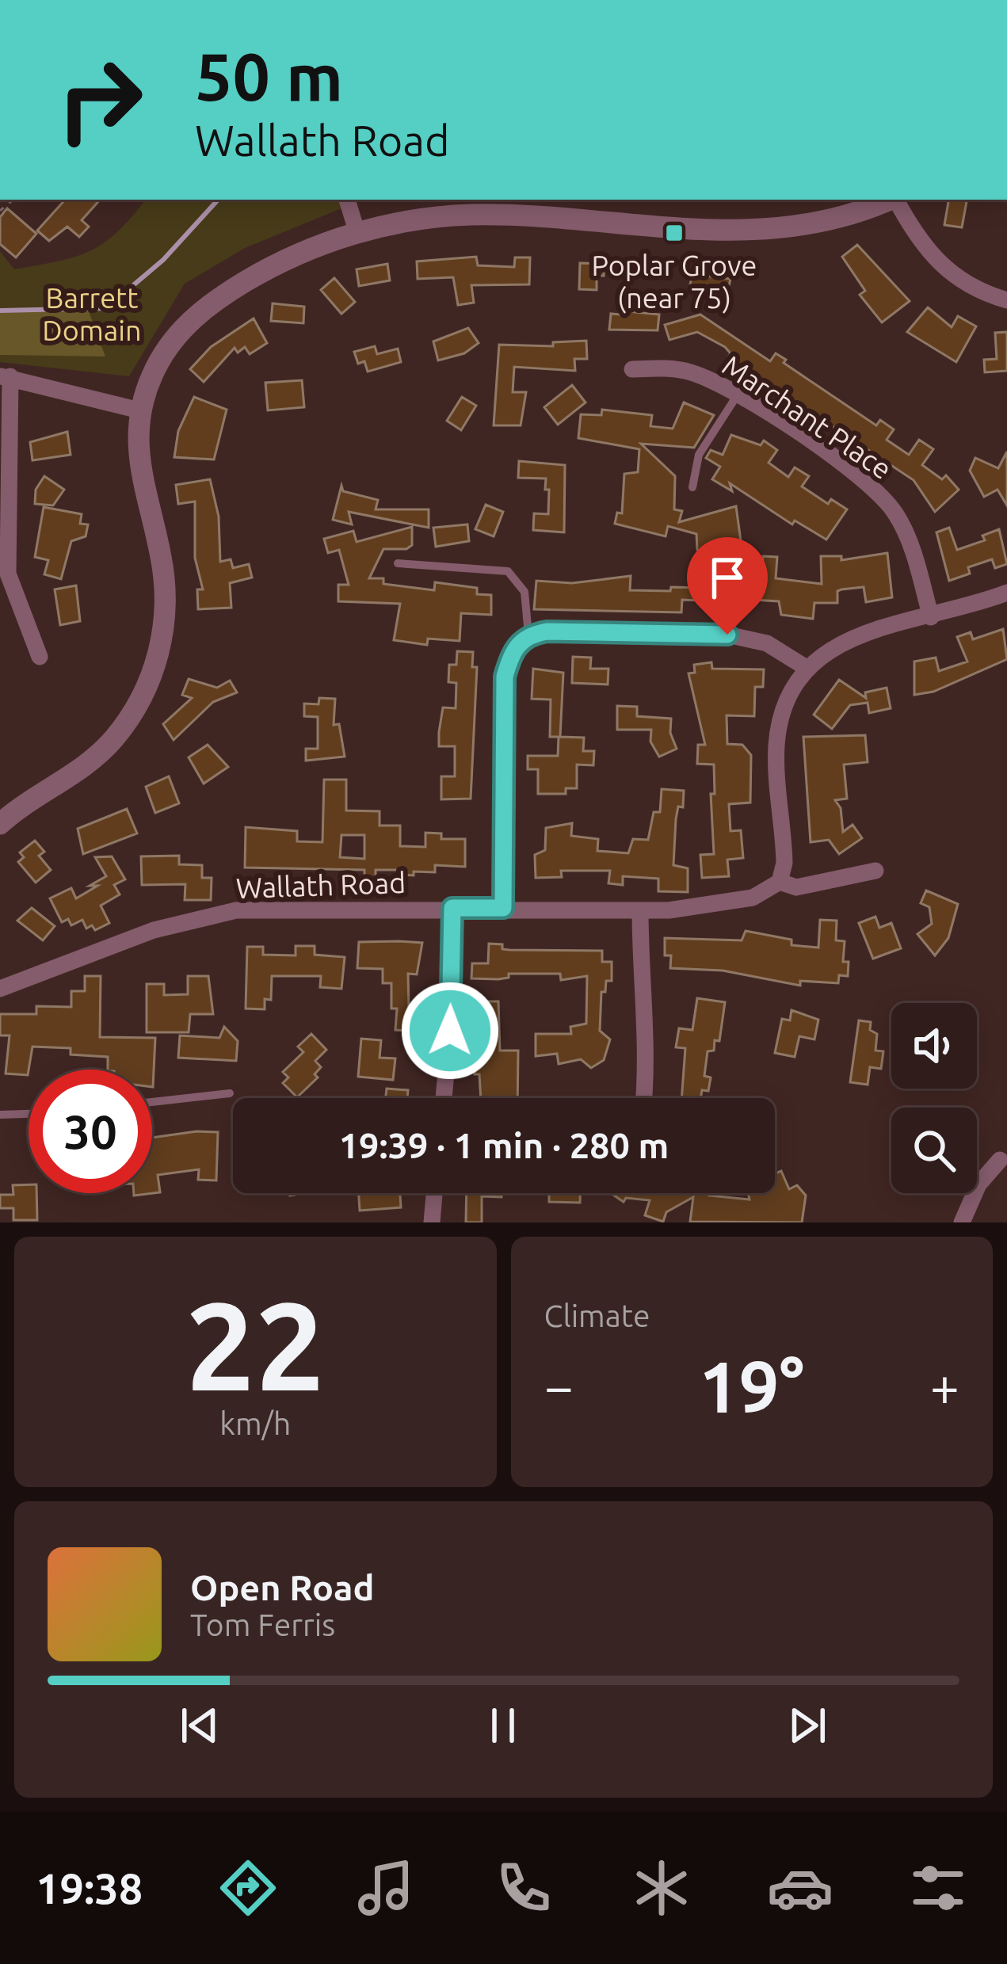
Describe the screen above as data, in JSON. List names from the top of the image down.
{
  "streets": {
    "street": ["Marchant Place", "Wallath Road"]
  },
  "parks": ["Barrett Domain"],
  "places": {
    "transit": ["Poplar Grove (near 75)"]
  },
  "page": {
    "turn": ["50 m", "Wallath Road"],
    "limit": "30",
    "trip": "19:39 · 1 min · 280 m",
    "tile": [
      ["22", "km/h"],
      "Climate"
    ],
    "heat": ["−", "19°", "+"],
    "song": ["Open Road", "Tom Ferris"],
    "tabs": "19:38"
  }
}
